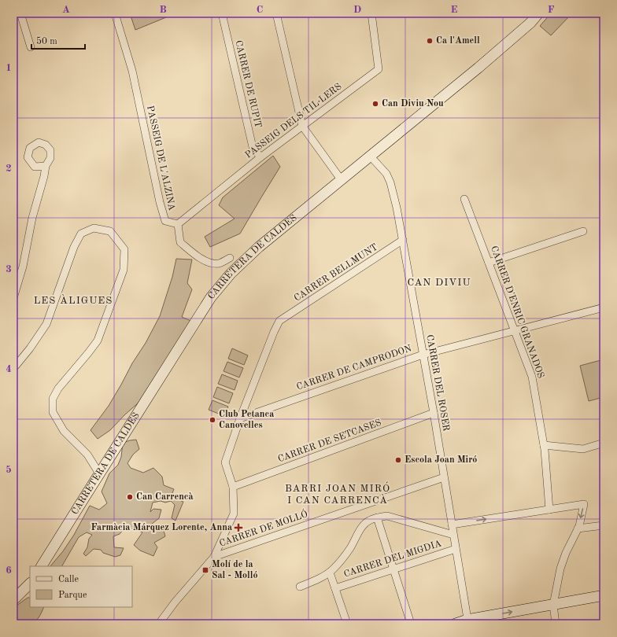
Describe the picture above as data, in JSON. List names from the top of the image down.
{
  "streets": {
    "street": [
      "CARRER DE RUPIT",
      "PASSEIG DELS TIL·LERS",
      "PASSEIG DE L'ALZINA",
      "CARRETERA DE CALDES",
      "CARRER BELLMUNT",
      "CARRER D'ENRIC GRANADOS",
      "CARRER DE CAMPRODON",
      "CARRER DEL ROSER",
      "CARRER DE SETCASES",
      "CARRER DE MOLLÓ",
      "CARRER DEL MIGDIA"
    ]
  },
  "crossings": [
    ["CARRER DE RUPIT", "PASSEIG DELS TIL·LERS"],
    ["PASSEIG DELS TIL·LERS", "PASSEIG DE L'ALZINA"],
    ["CARRETERA DE CALDES", "CARRER DEL ROSER"],
    ["CARRER BELLMUNT", "CARRER DE CAMPRODON"],
    ["CARRER BELLMUNT", "CARRER DEL ROSER"],
    ["CARRER D'ENRIC GRANADOS", "CARRER DE CAMPRODON"],
    ["CARRER DE CAMPRODON", "CARRER DEL ROSER"],
    ["CARRER DEL ROSER", "CARRER DE SETCASES"],
    ["CARRER DEL ROSER", "CARRER DE MOLLÓ"],
    ["CARRER DEL ROSER", "CARRER DEL MIGDIA"]
  ],
  "districts": ["CAN DIVIU", "LES ÀLIGUES", "BARRI JOAN MIRÓ I CAN CARRENCÀ"],
  "places": {
    "other": [
      "Ca l'Amell",
      "Can Diviu Nou",
      "Club Petanca Canovelles",
      "Escola Joan Miró",
      "Can Carrencà"
    ],
    "health": ["Farmàcia Márquez Lorente, Anna"],
    "transit": ["Molí de la Sal - Molló"]
  },
  "legend": ["Calle", "Parque"],
  "scale_bar": "50 m",
  "grid": {
    "columns": [
      "A",
      "B",
      "C",
      "D",
      "E",
      "F"
    ],
    "rows": [
      "1",
      "2",
      "3",
      "4",
      "5",
      "6"
    ]
  }
}
